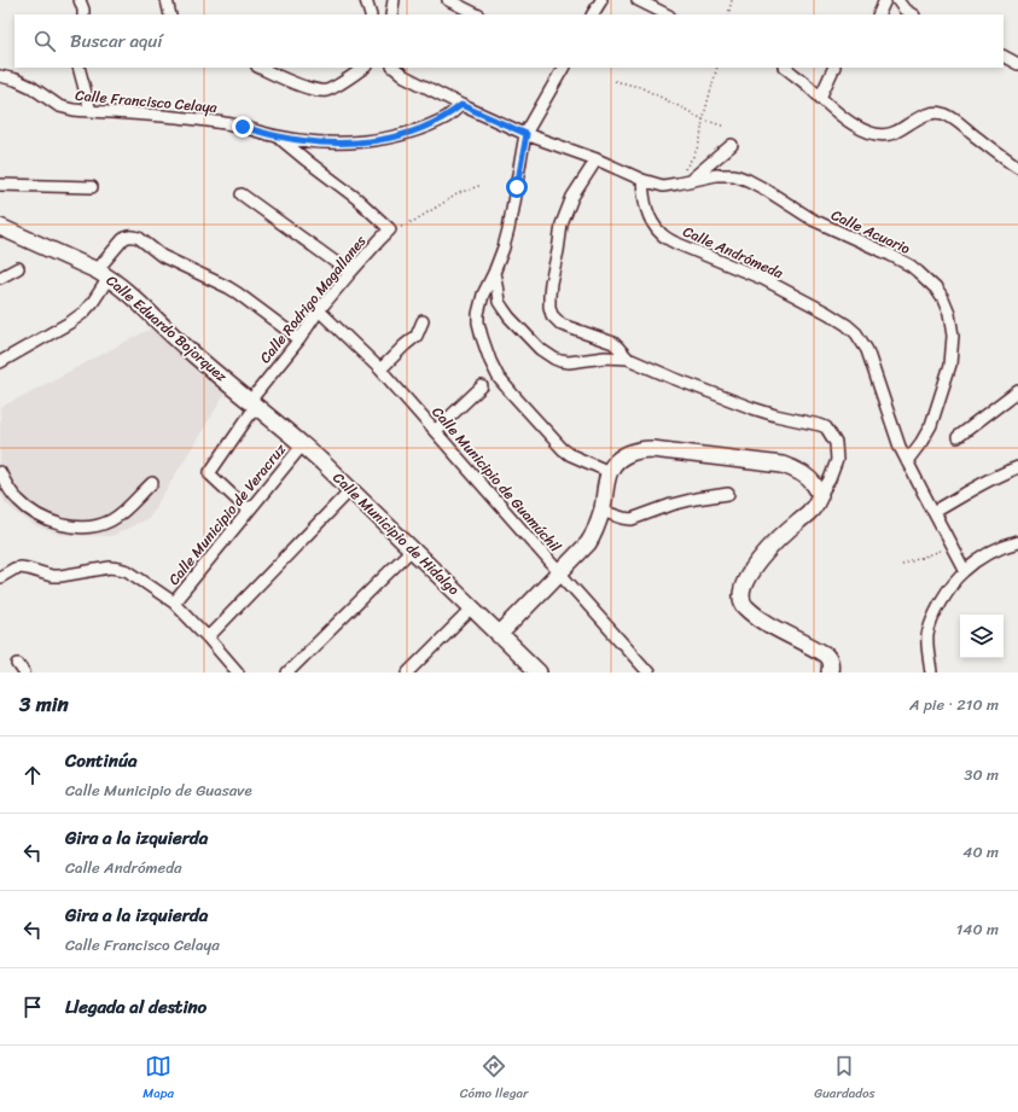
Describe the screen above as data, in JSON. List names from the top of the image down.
{
  "streets": {
    "street": [
      "Calle Francisco Celaya",
      "Calle Acuario",
      "Calle Andrómeda",
      "Calle Rodrigo Magallanes",
      "Calle Eduardo Bojorquez",
      "Calle Municipio de Guamúchil",
      "Calle Municipio de Veracruz",
      "Calle Municipio de Hidalgo"
    ]
  },
  "crossings": [
    ["Calle Acuario", "Calle Andrómeda"],
    ["Calle Rodrigo Magallanes", "Calle Eduardo Bojorquez"],
    ["Calle Rodrigo Magallanes", "Calle Municipio de Guamúchil"],
    ["Calle Rodrigo Magallanes", "Calle Municipio de Veracruz"],
    ["Calle Rodrigo Magallanes", "Calle Municipio de Hidalgo"],
    ["Calle Eduardo Bojorquez", "Calle Municipio de Hidalgo"],
    ["Calle Municipio de Veracruz", "Calle Municipio de Hidalgo"]
  ],
  "page": {
    "search": "Buscar aquí",
    "heading": ["3 min", "A pie · 210 m"],
    "list": [
      ["Continúa", "Calle Municipio de Guasave", "30 m"],
      ["Gira a la izquierda", "Calle Andrómeda", "40 m"],
      ["Gira a la izquierda", "Calle Francisco Celaya", "140 m"],
      "Llegada al destino"
    ],
    "nav": ["Mapa", "Cómo llegar", "Guardados"]
  }
}
